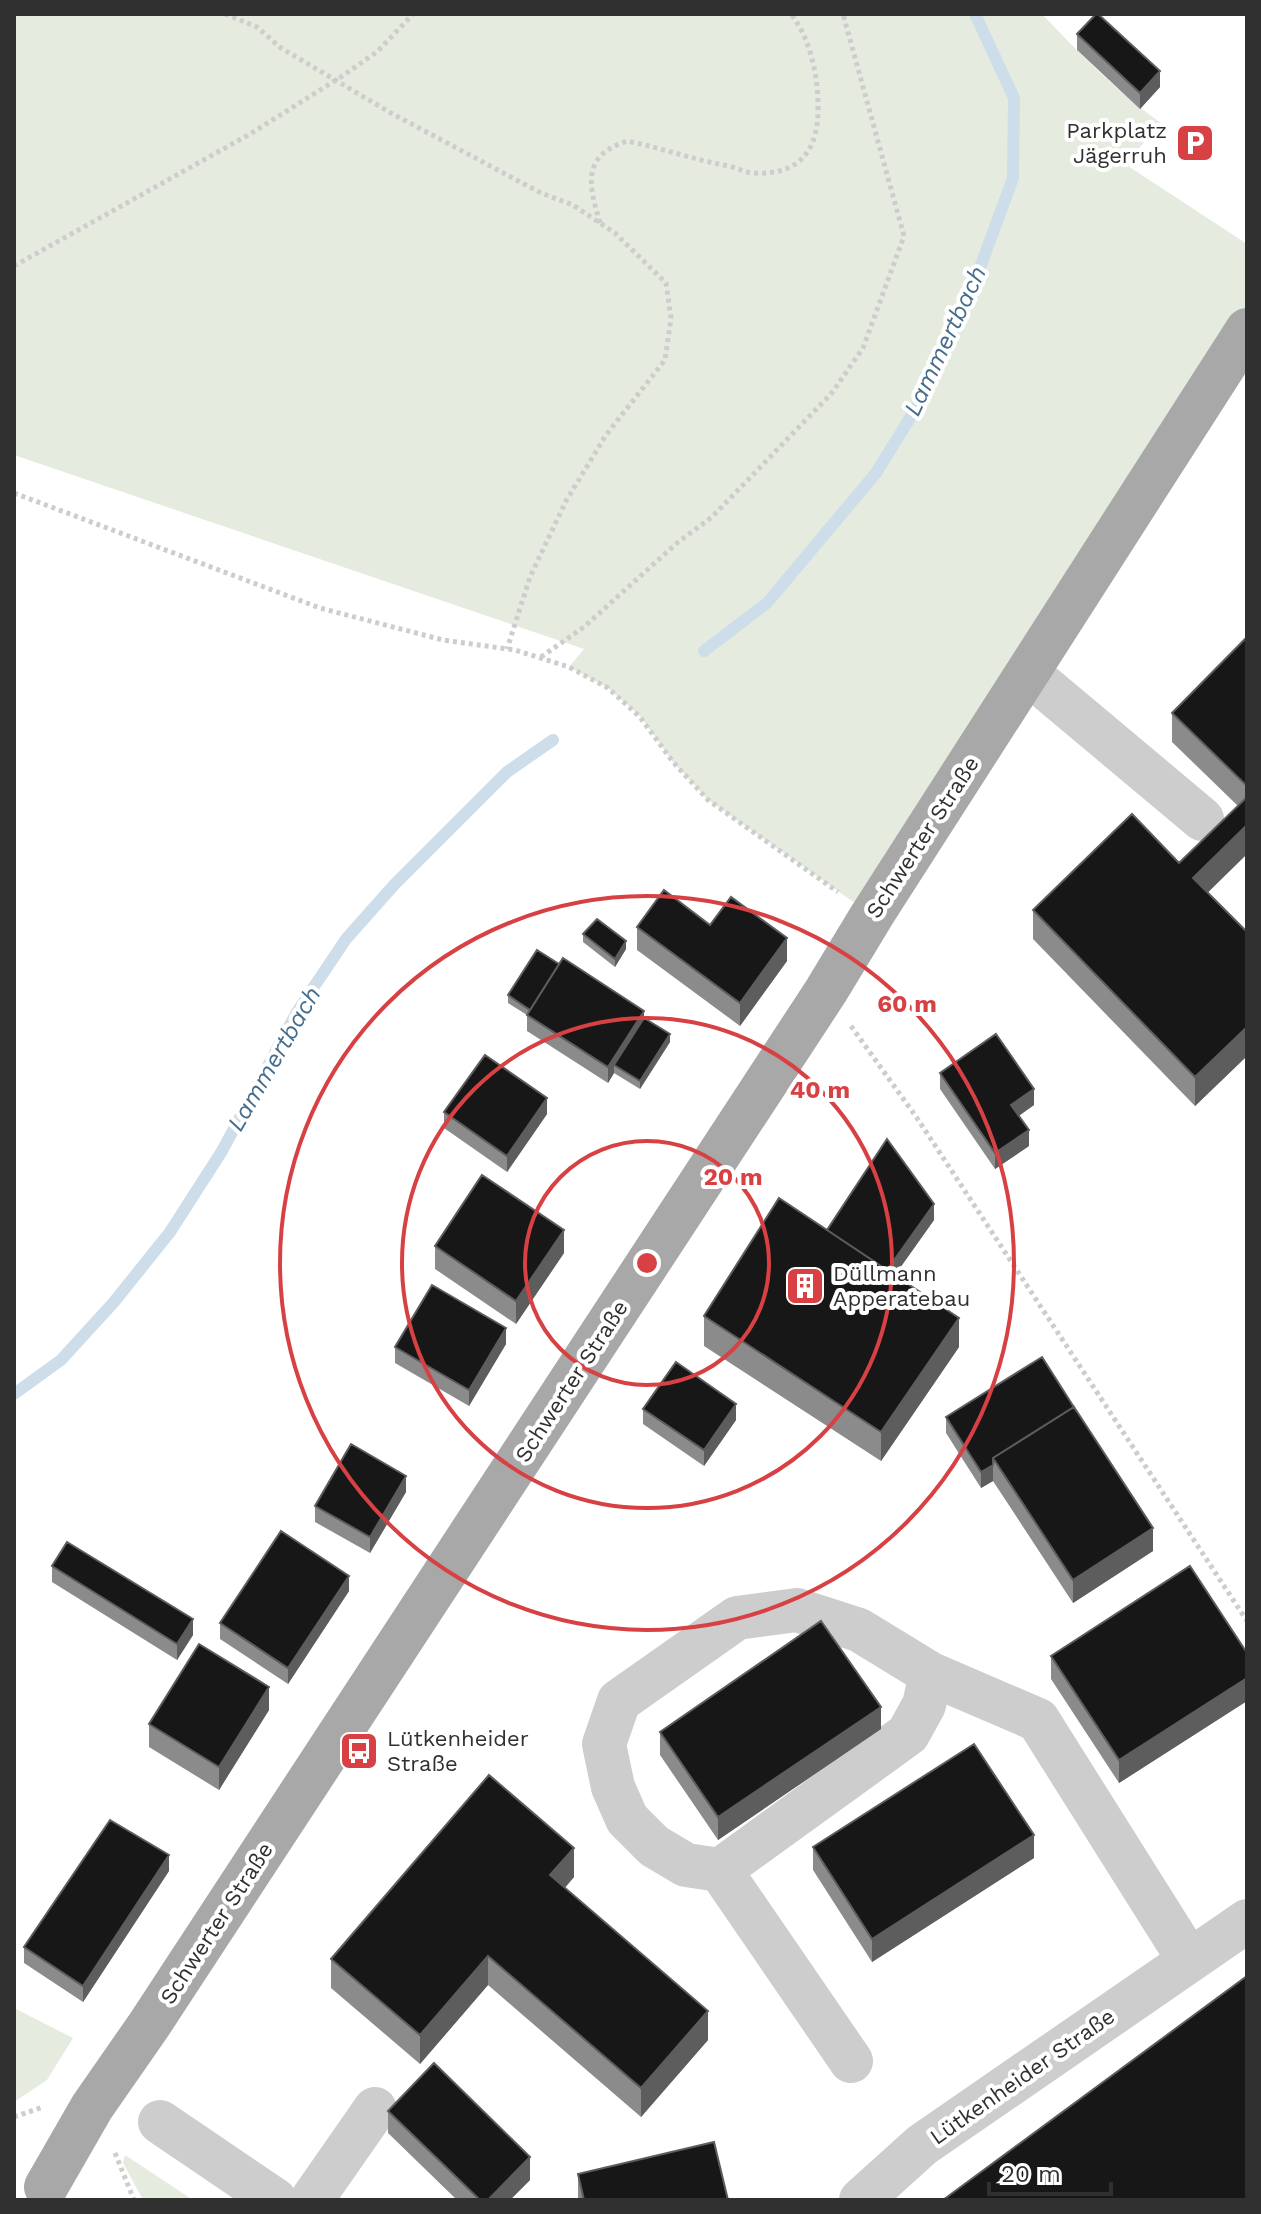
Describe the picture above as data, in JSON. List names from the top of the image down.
{
  "streets": {
    "main road": ["Schwerter Straße"],
    "street": ["Lütkenheider Straße"]
  },
  "water": ["Lammertbach"],
  "places": {
    "parking": ["Parkplatz Jägerruh"],
    "building": ["Düllmann Apperatebau"],
    "bus stop": ["Lütkenheider Straße"]
  },
  "scale_bar": "20 m",
  "rings": ["60 m", "40 m", "20 m"]
}
